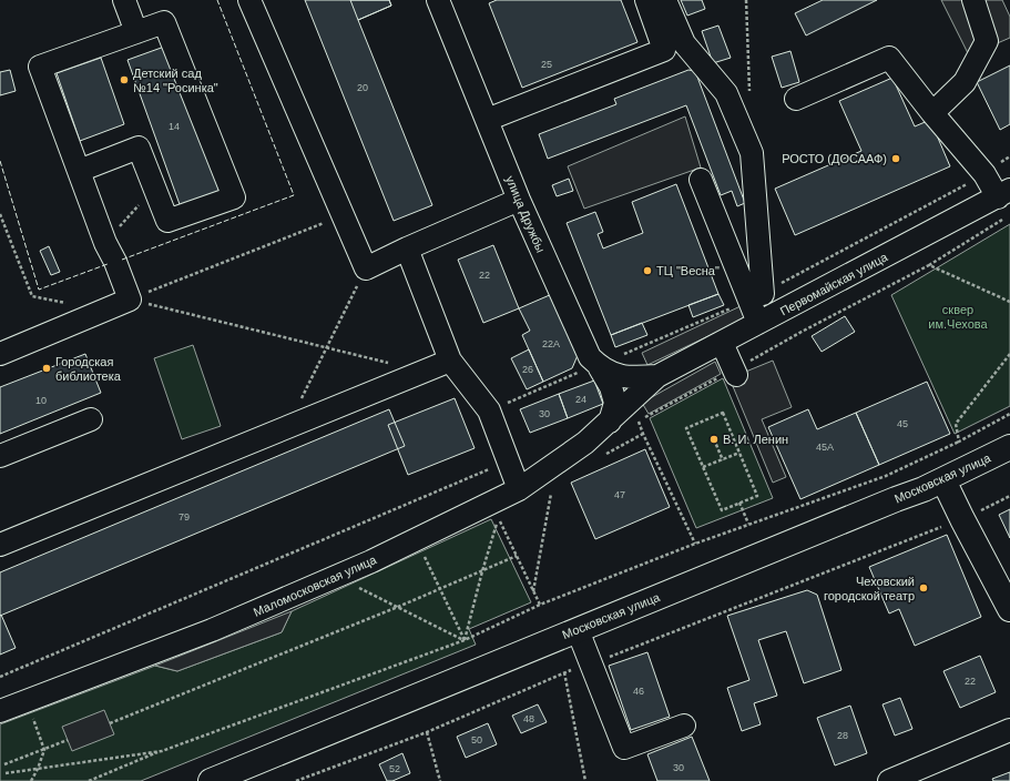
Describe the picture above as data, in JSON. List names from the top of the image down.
{
  "streets": {
    "main road": ["Московская улица"],
    "street": ["улица Дружбы", "Первомайская улица", "Маломосковская улица"]
  },
  "crossings": [
    ["улица Дружбы", "Маломосковская улица"]
  ],
  "parks": ["сквер им.Чехова"],
  "places": [
    "Детский сад №14 \"Росинка\"",
    "РОСТО (ДОСААФ)",
    "ТЦ \"Весна\"",
    "Городская библиотека",
    "В. И. Ленин",
    "Чеховский городской театр"
  ],
  "house_numbers": [
    "25",
    "20",
    "14",
    "22",
    "22А",
    "26",
    "24",
    "10",
    "30",
    "45",
    "45А",
    "47",
    "79",
    "22",
    "46",
    "48",
    "28",
    "50",
    "30",
    "52"
  ]
}
